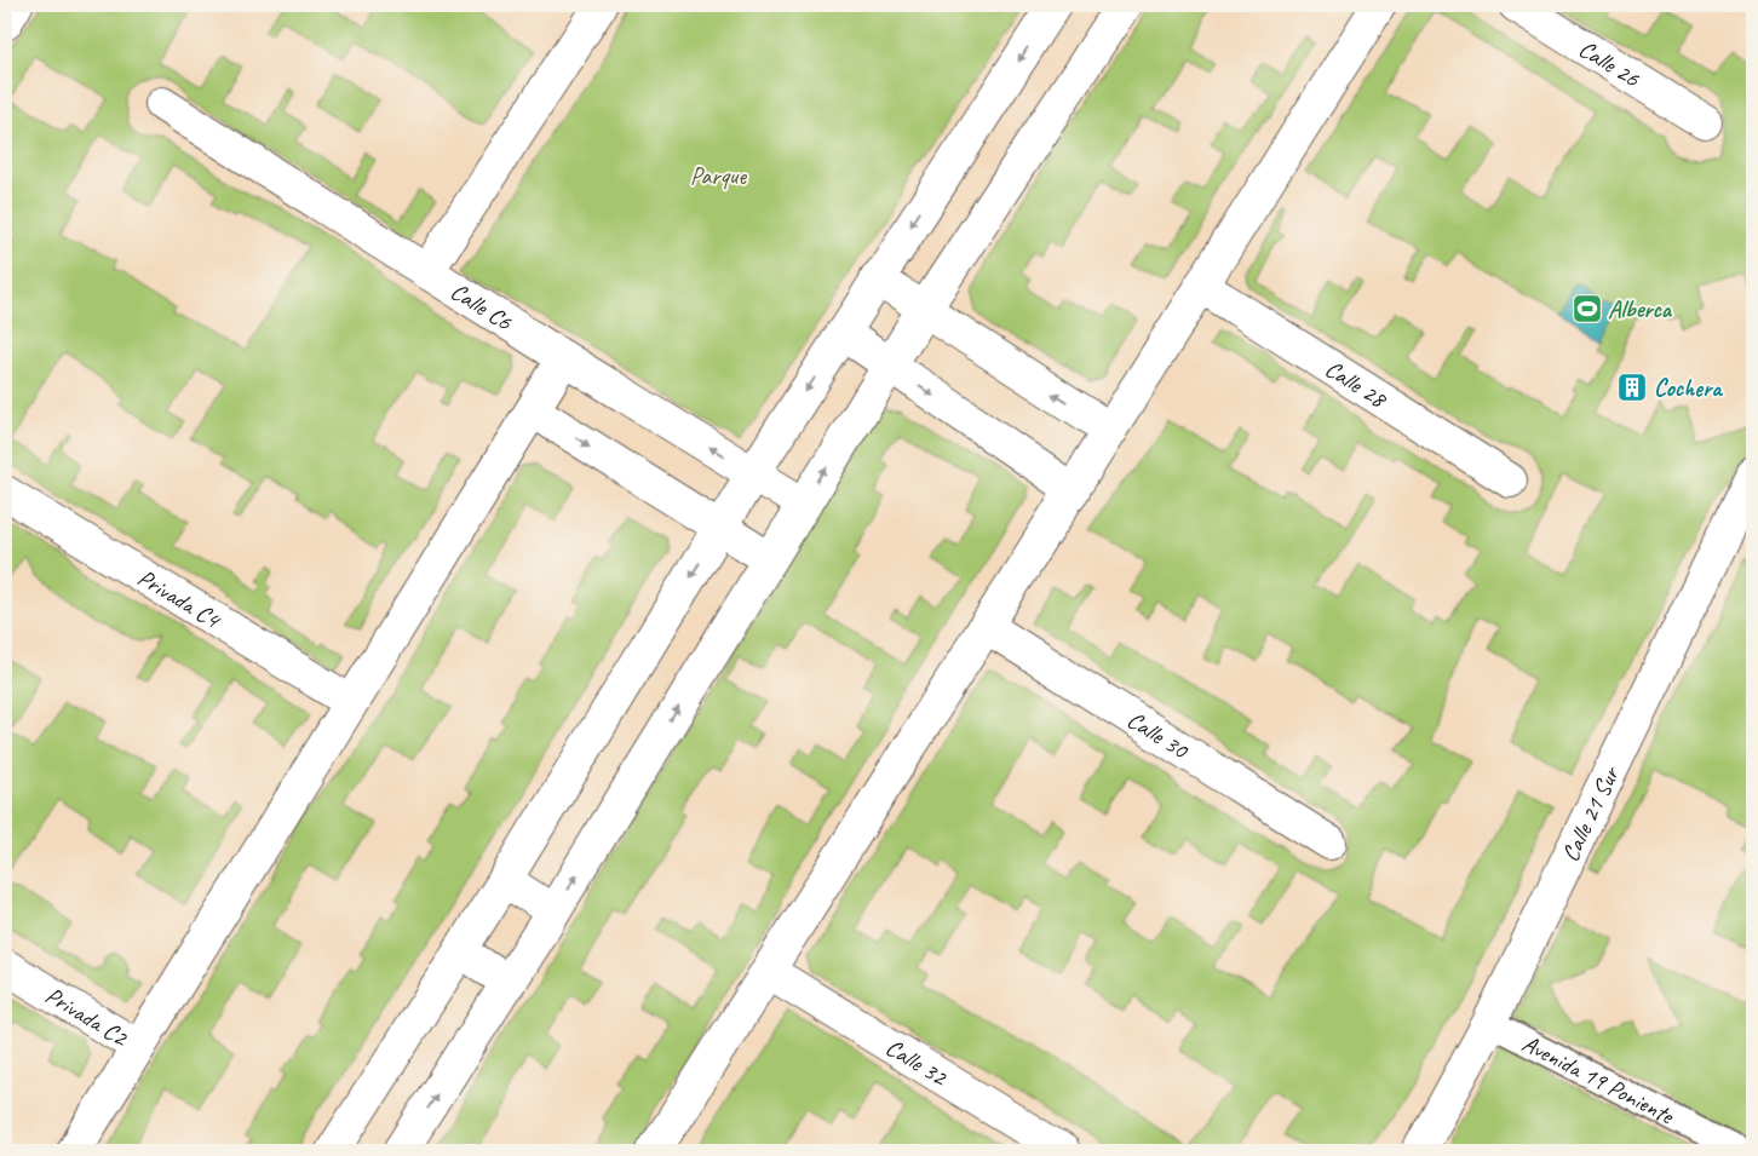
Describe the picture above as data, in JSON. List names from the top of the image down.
{
  "streets": {
    "street": [
      "Calle 26",
      "Calle C6",
      "Calle 28",
      "Privada C4",
      "Calle 30",
      "Calle 21 Sur",
      "Privada C2",
      "Calle 32"
    ],
    "lane": ["Avenida 19 Poniente"]
  },
  "crossings": [
    ["Calle 21 Sur", "Avenida 19 Poniente"]
  ],
  "parks": ["Parque"],
  "places": {
    "sports": ["Alberca"],
    "building": ["Cochera"]
  }
}
